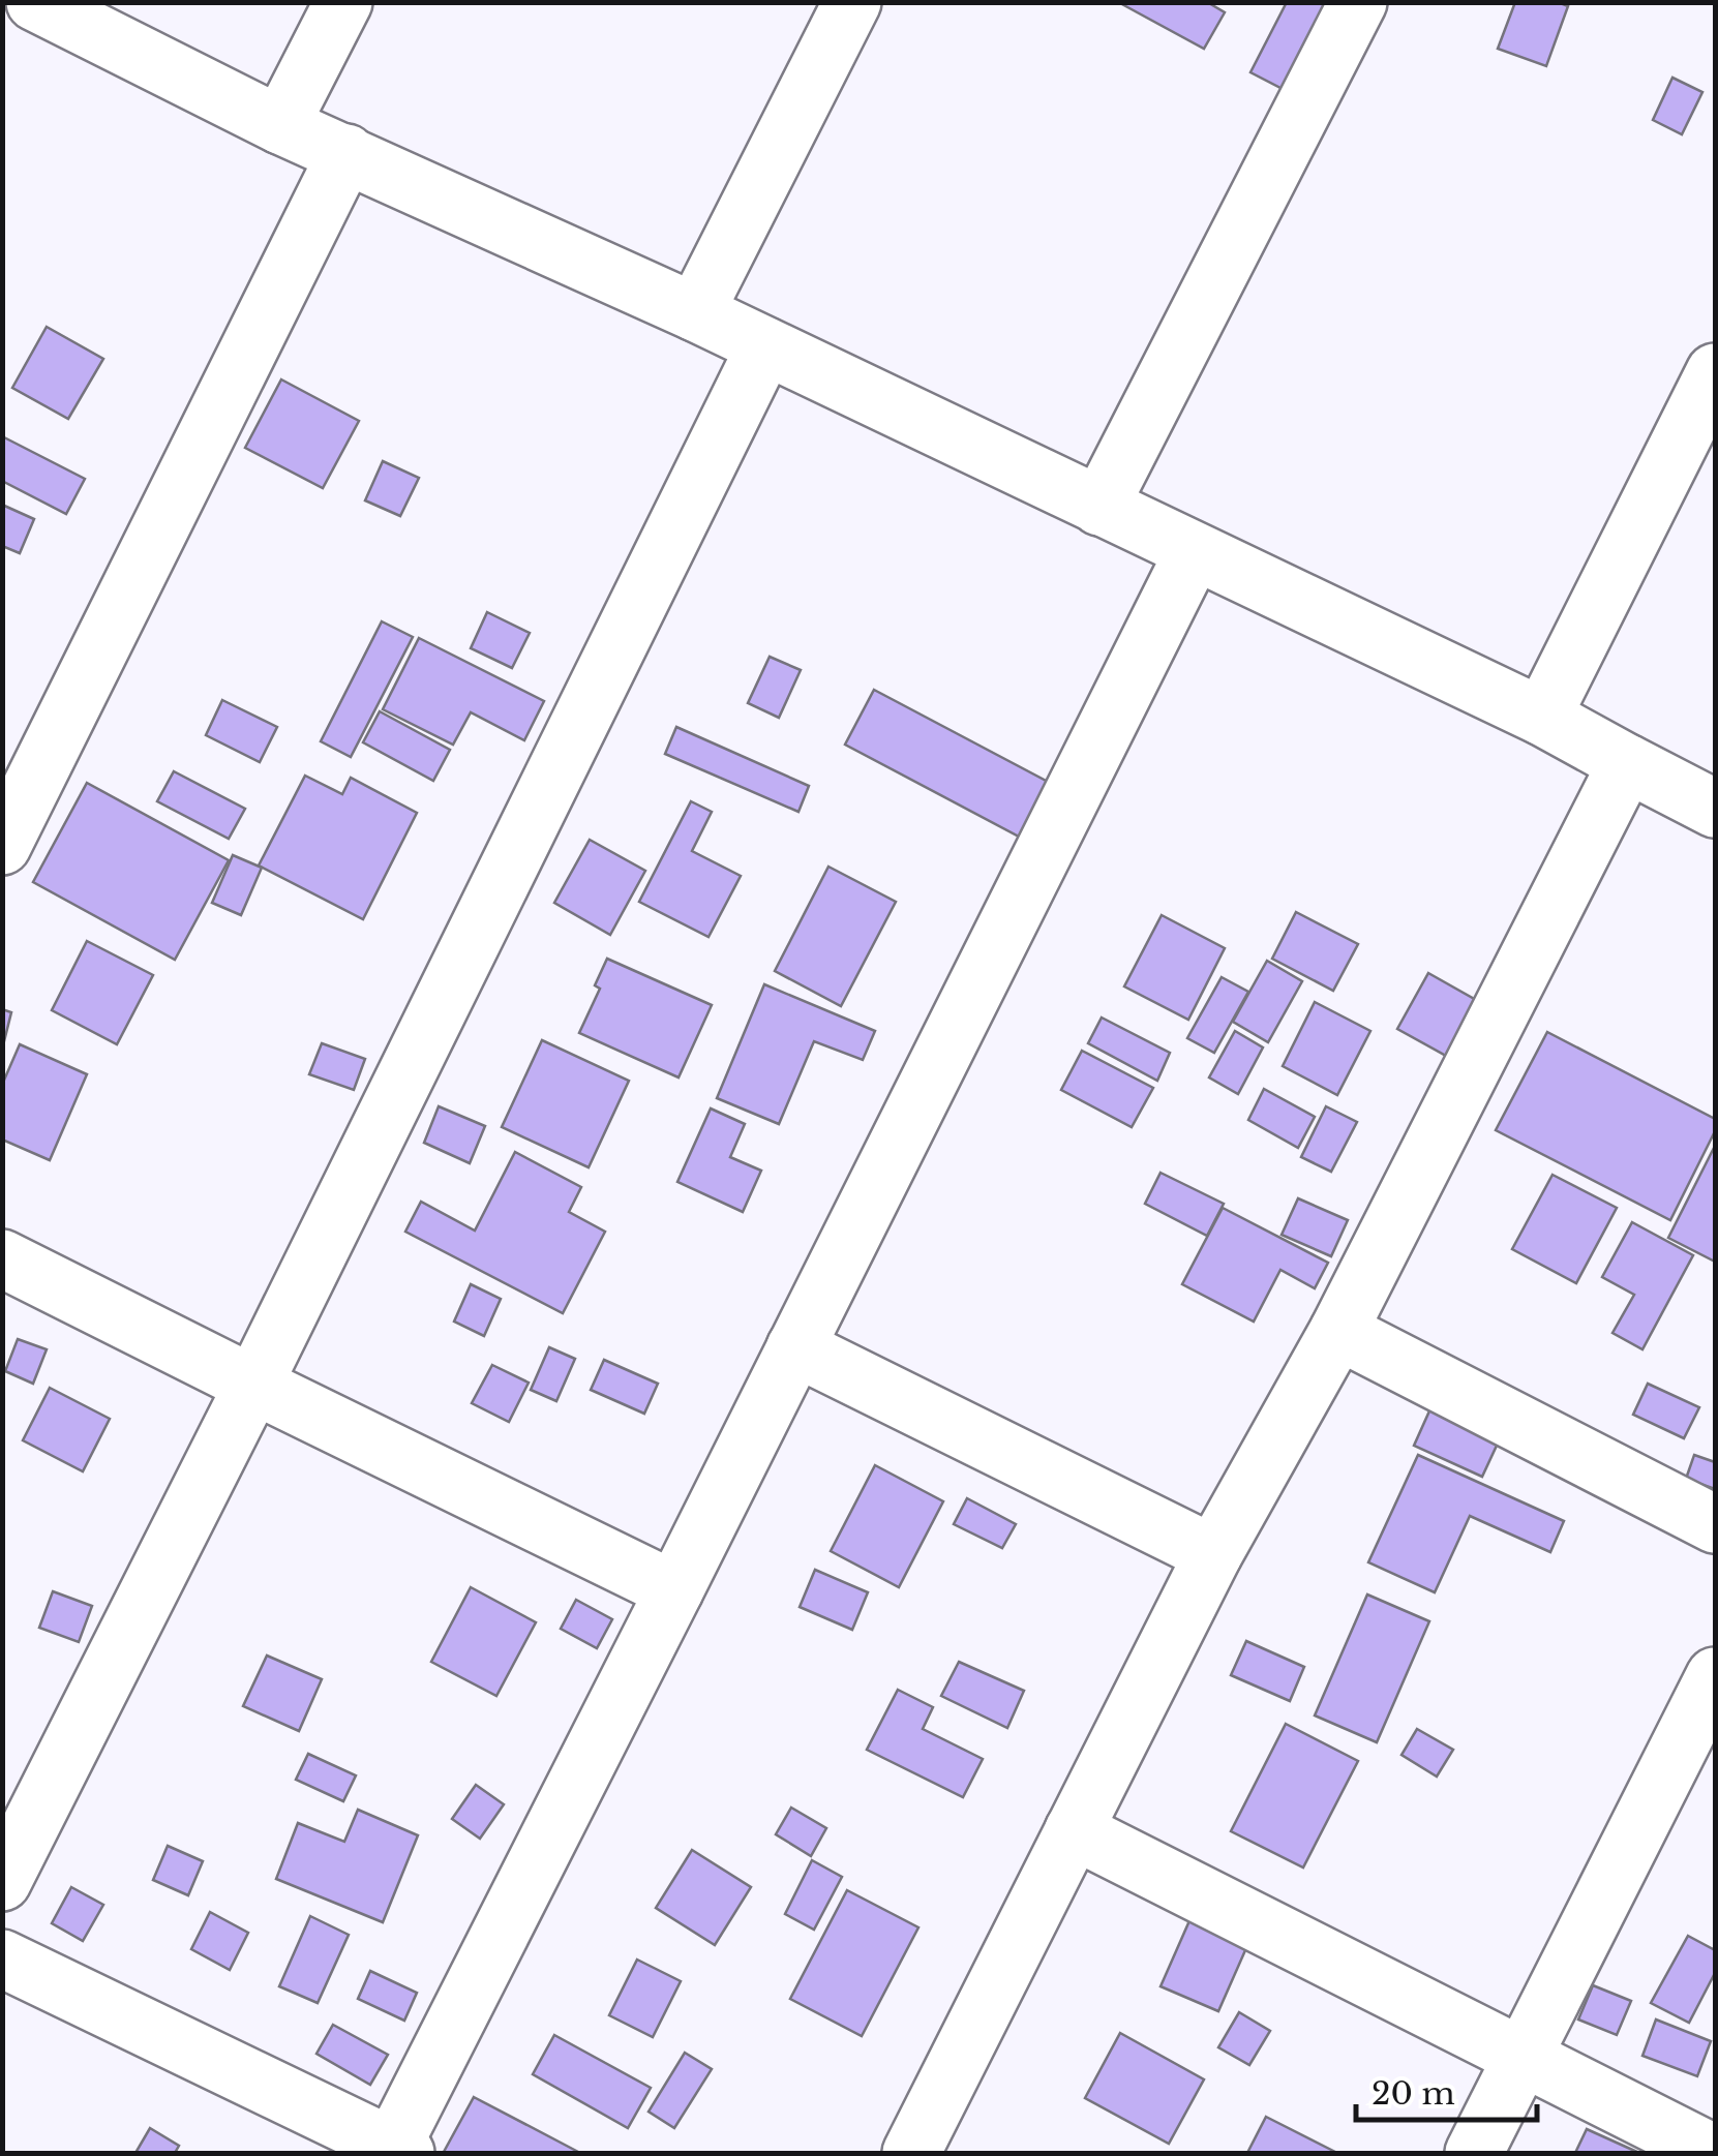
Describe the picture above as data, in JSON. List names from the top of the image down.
{
  "scale_bar": "20 m"
}
